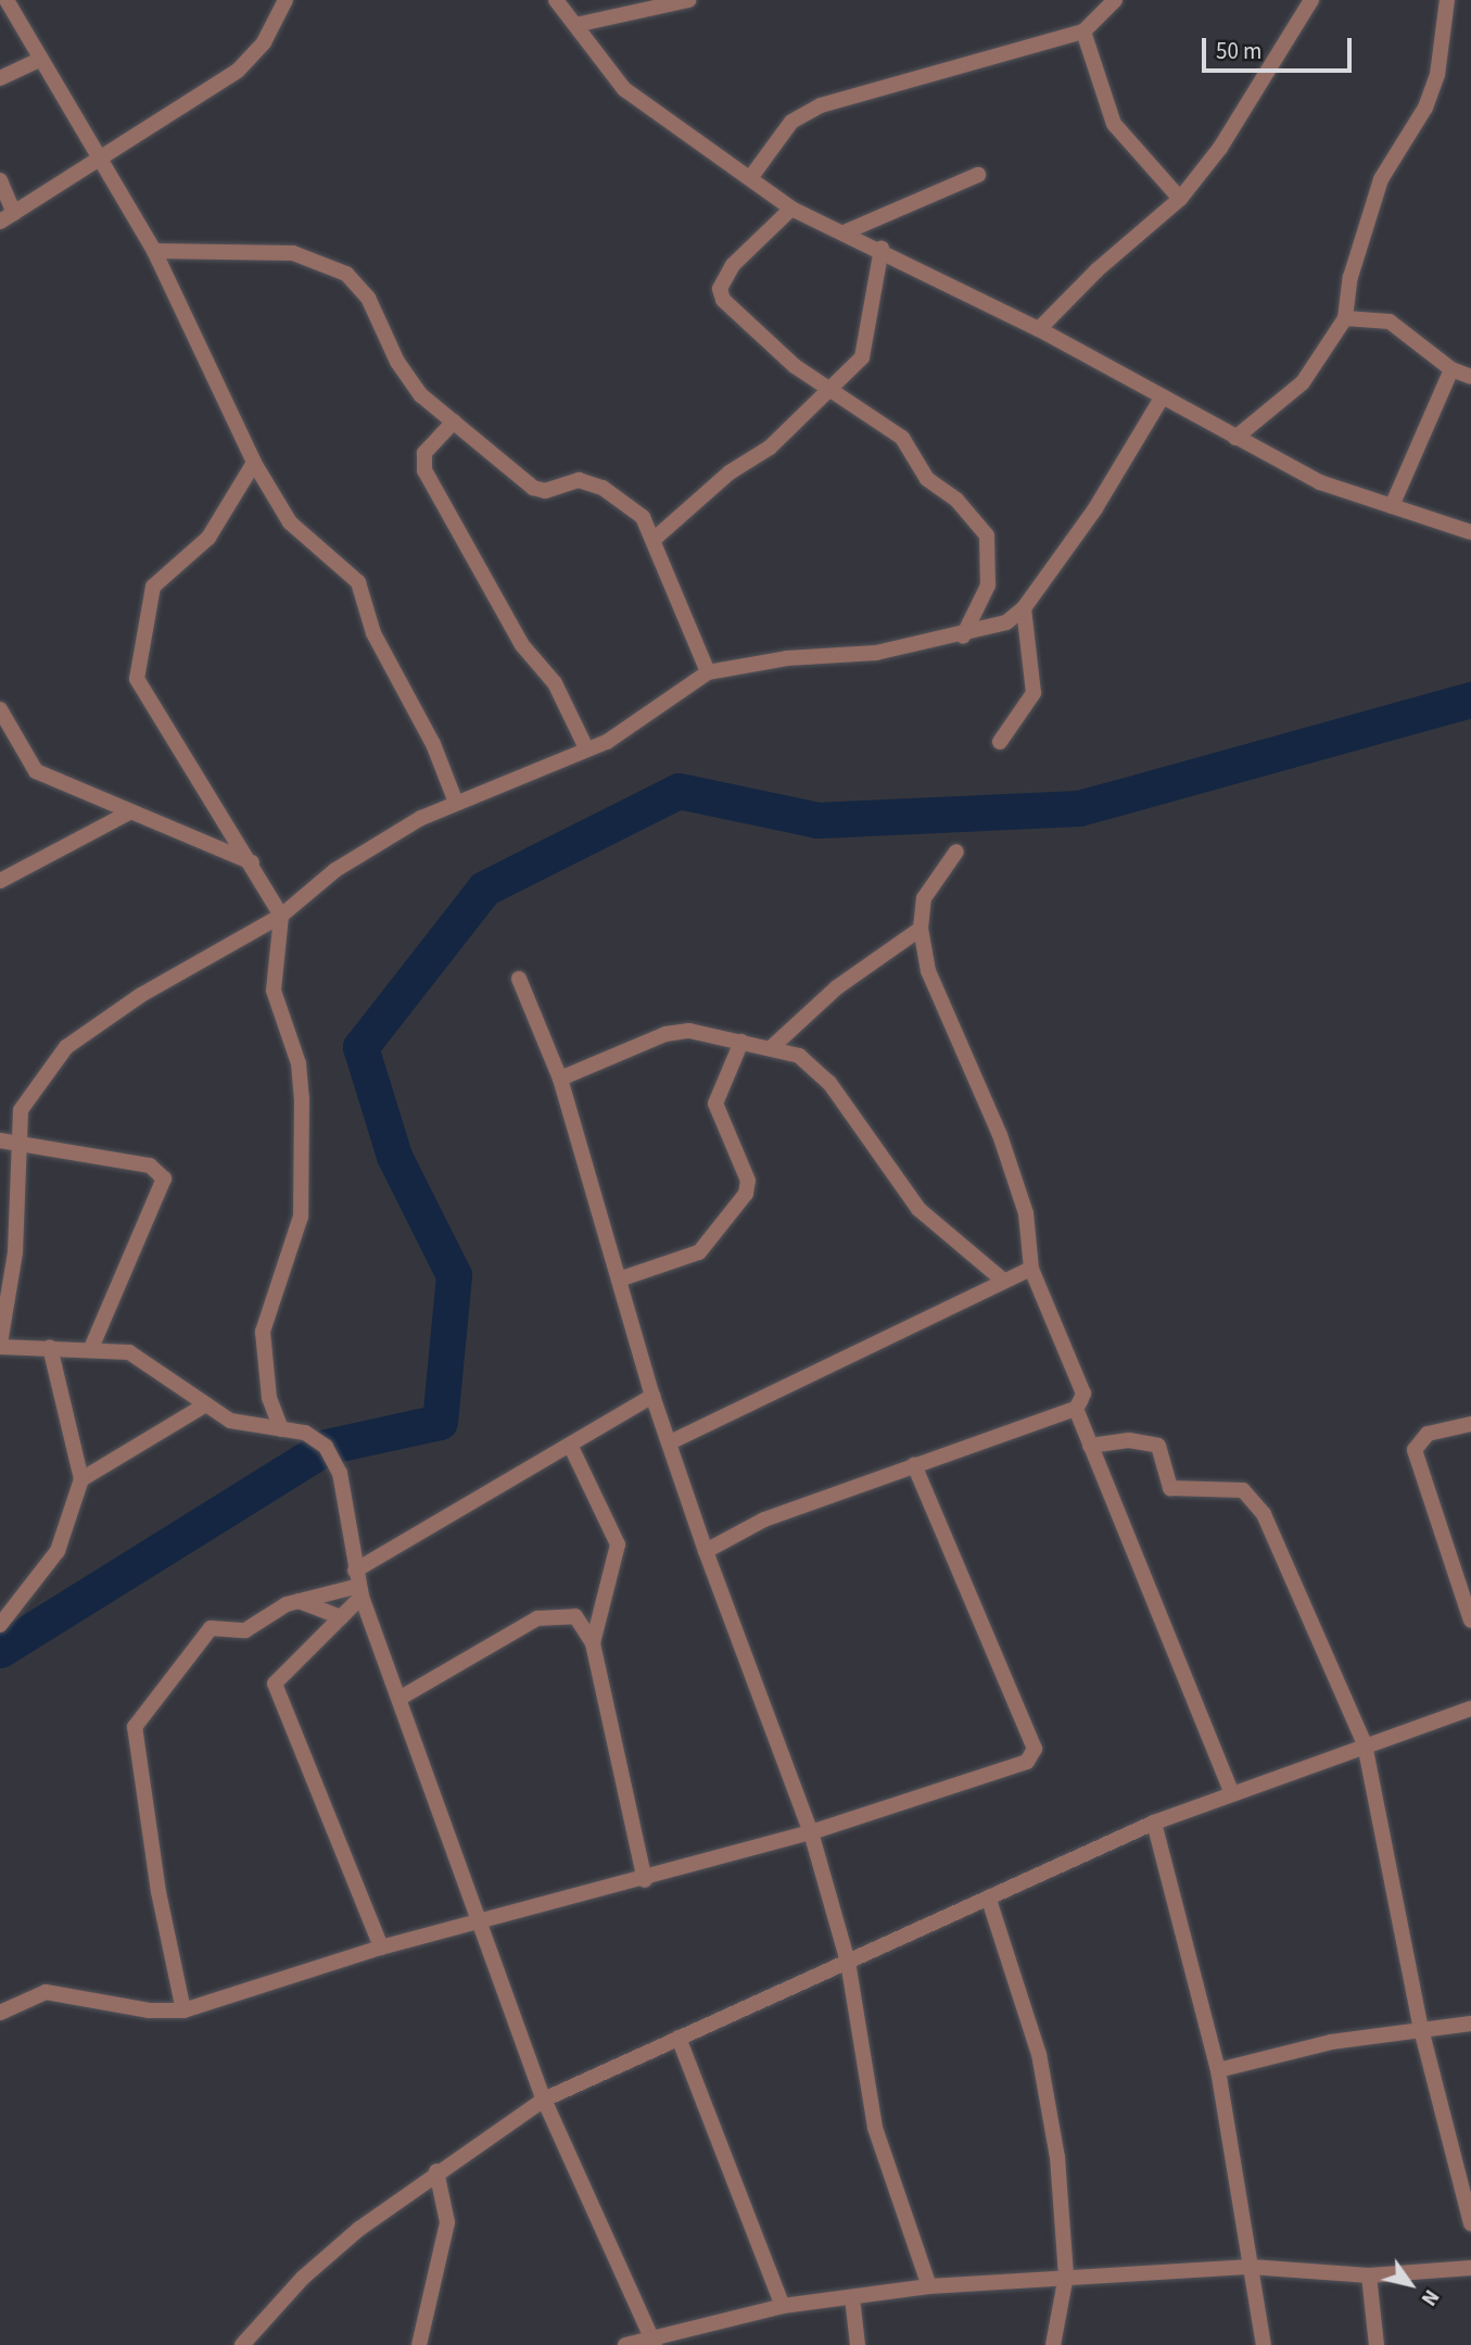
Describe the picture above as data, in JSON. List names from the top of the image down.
{
  "scale_bar": "50 m",
  "north": "bottom right"
}
